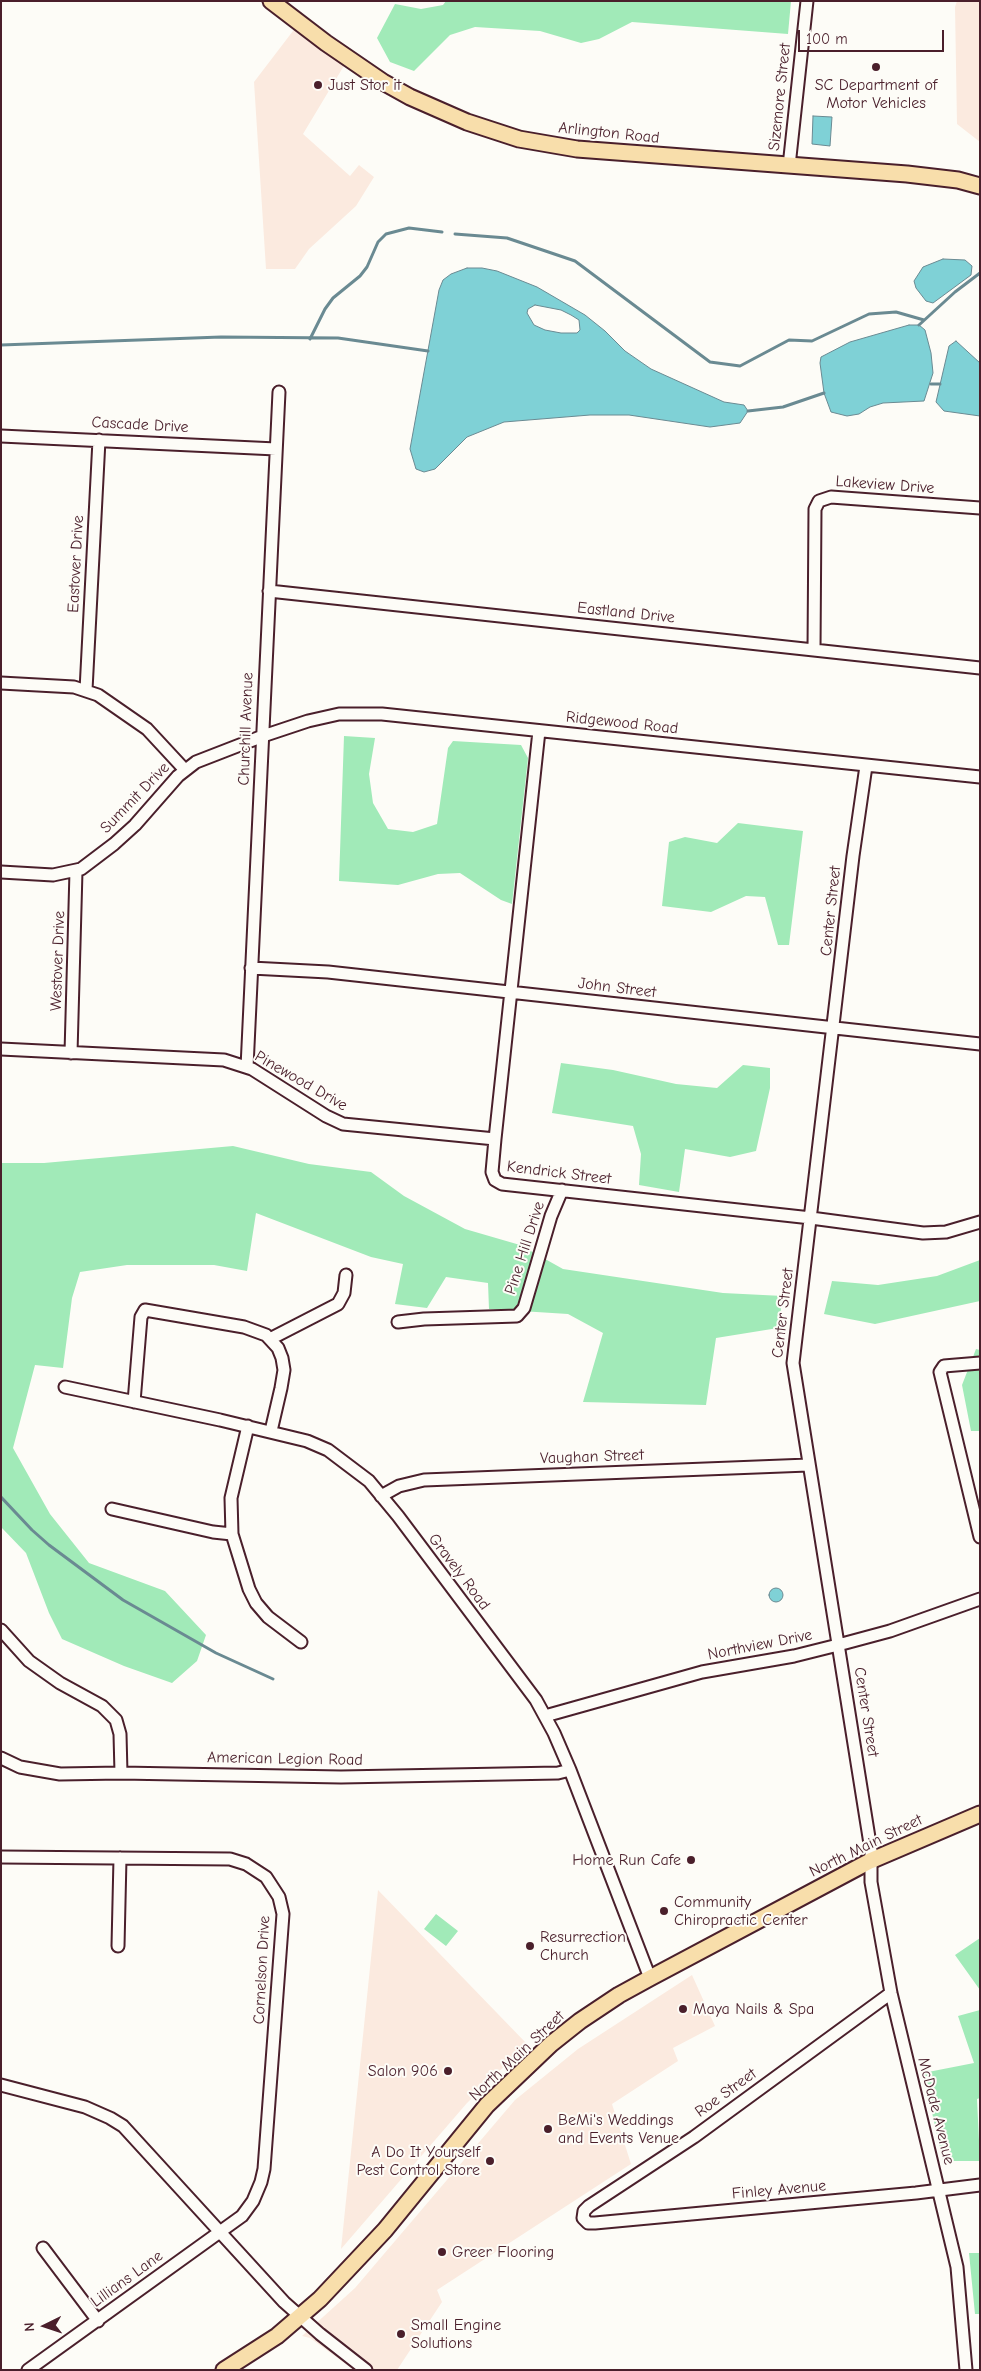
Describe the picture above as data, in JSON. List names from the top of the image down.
{
  "streets": {
    "main road": ["Arlington Road", "North Main Street"],
    "street": [
      "Sizemore Street",
      "Cascade Drive",
      "Lakeview Drive",
      "Eastover Drive",
      "Eastland Drive",
      "Ridgewood Road",
      "Churchill Avenue",
      "Summit Drive",
      "Center Street",
      "Westover Drive",
      "John Street",
      "Pinewood Drive",
      "Kendrick Street",
      "Pine Hill Drive",
      "Vaughan Street",
      "Gravely Road",
      "Northview Drive",
      "American Legion Road",
      "Cornelson Drive",
      "Roe Street",
      "McDade Avenue",
      "Finley Avenue",
      "Lillians Lane"
    ]
  },
  "crossings": [
    ["Sizemore Street", "Arlington Road"],
    ["Cascade Drive", "Eastover Drive"],
    ["Cascade Drive", "Churchill Avenue"],
    ["Lakeview Drive", "Eastland Drive"],
    ["Eastland Drive", "Churchill Avenue"],
    ["Ridgewood Road", "Churchill Avenue"],
    ["Ridgewood Road", "Summit Drive"],
    ["Ridgewood Road", "Center Street"],
    ["Ridgewood Road", "Kendrick Street"],
    ["Churchill Avenue", "Summit Drive"],
    ["Churchill Avenue", "John Street"],
    ["Churchill Avenue", "Pinewood Drive"],
    ["Summit Drive", "Westover Drive"],
    ["Center Street", "John Street"],
    ["Center Street", "Kendrick Street"],
    ["Center Street", "Vaughan Street"],
    ["Center Street", "Northview Drive"],
    ["Center Street", "North Main Street"],
    ["Center Street", "McDade Avenue"],
    ["Westover Drive", "Pinewood Drive"],
    ["John Street", "Kendrick Street"],
    ["Pinewood Drive", "Kendrick Street"],
    ["Kendrick Street", "Pine Hill Drive"],
    ["Vaughan Street", "Gravely Road"],
    ["Gravely Road", "Northview Drive"],
    ["Gravely Road", "American Legion Road"],
    ["Gravely Road", "North Main Street"],
    ["North Main Street", "McDade Avenue"],
    ["Cornelson Drive", "Lillians Lane"],
    ["Roe Street", "McDade Avenue"],
    ["Roe Street", "Finley Avenue"],
    ["McDade Avenue", "Finley Avenue"]
  ],
  "places": [
    "SC Department of Motor Vehicles",
    "Just Stor it",
    "Home Run Cafe",
    "Community Chiropractic Center",
    "Resurrection Church",
    "Maya Nails & Spa",
    "Salon 906",
    "BeMi's Weddings and Events Venue",
    "A Do It Yourself Pest Control Store",
    "Greer Flooring",
    "Small Engine Solutions"
  ],
  "scale_bar": "100 m",
  "north": "left"
}
